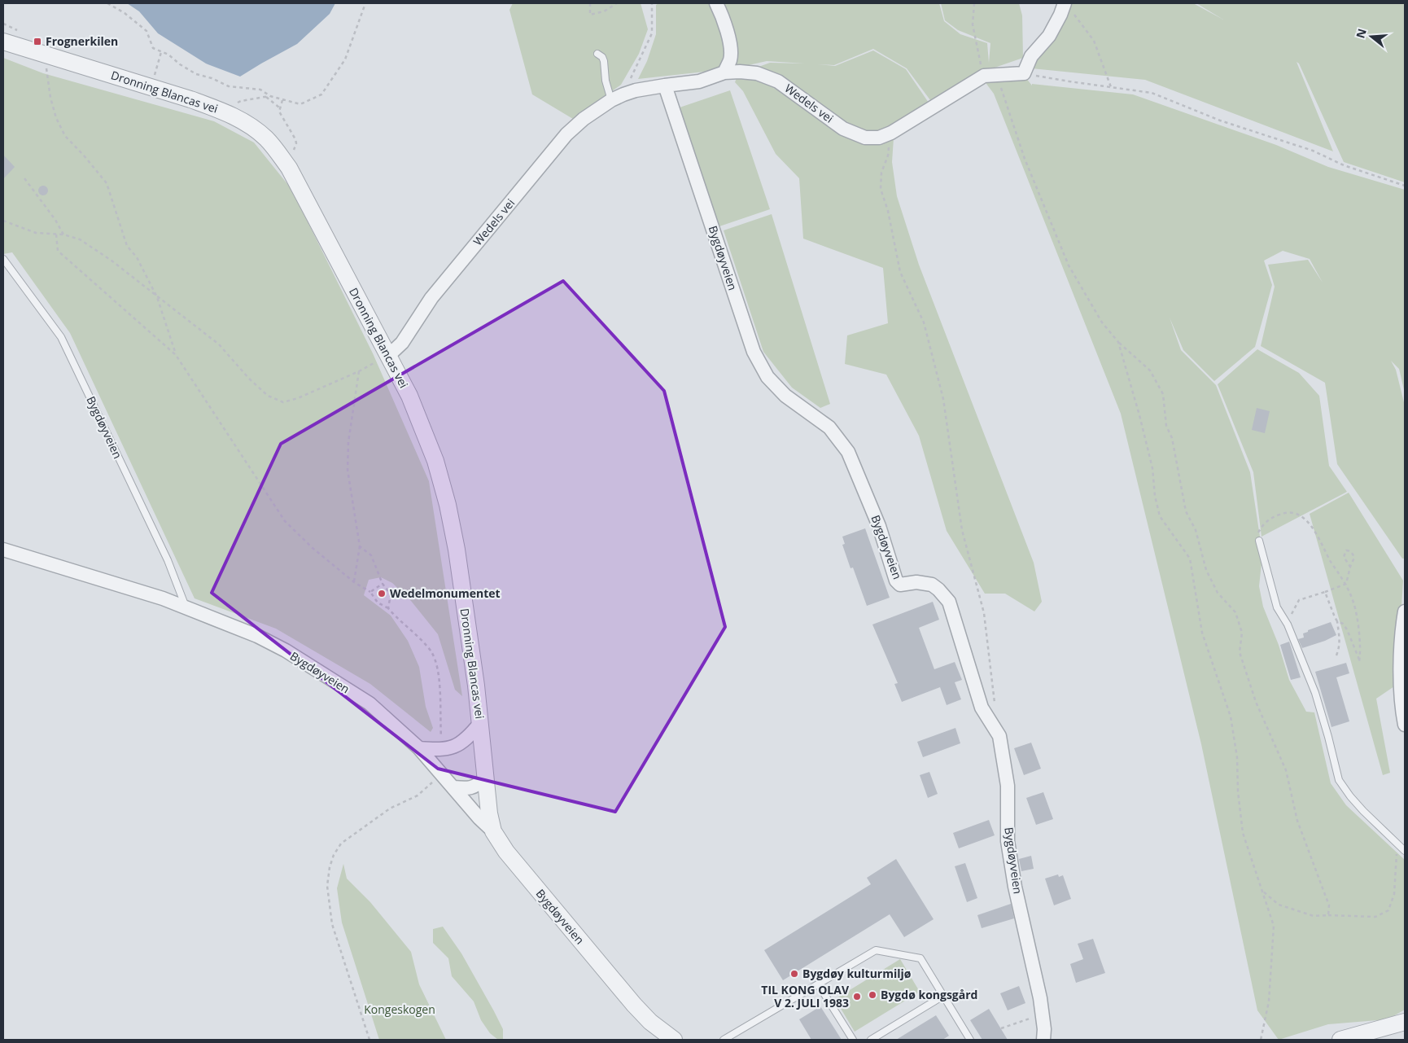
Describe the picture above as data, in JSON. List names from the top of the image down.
{
  "streets": {
    "street": ["Dronning Blancas vei", "Wedels vei", "Bygdøyveien"]
  },
  "crossings": [
    ["Dronning Blancas vei", "Wedels vei"],
    ["Dronning Blancas vei", "Bygdøyveien"],
    ["Wedels vei", "Bygdøyveien"]
  ],
  "parks": ["Kongeskogen"],
  "places": {
    "transit": ["Frognerkilen"],
    "other": [
      "Wedelmonumentet",
      "Bygdøy kulturmiljø",
      "Bygdø kongsgård",
      "TIL KONG OLAV V 2. JULI 1983"
    ]
  },
  "north": "left"
}
